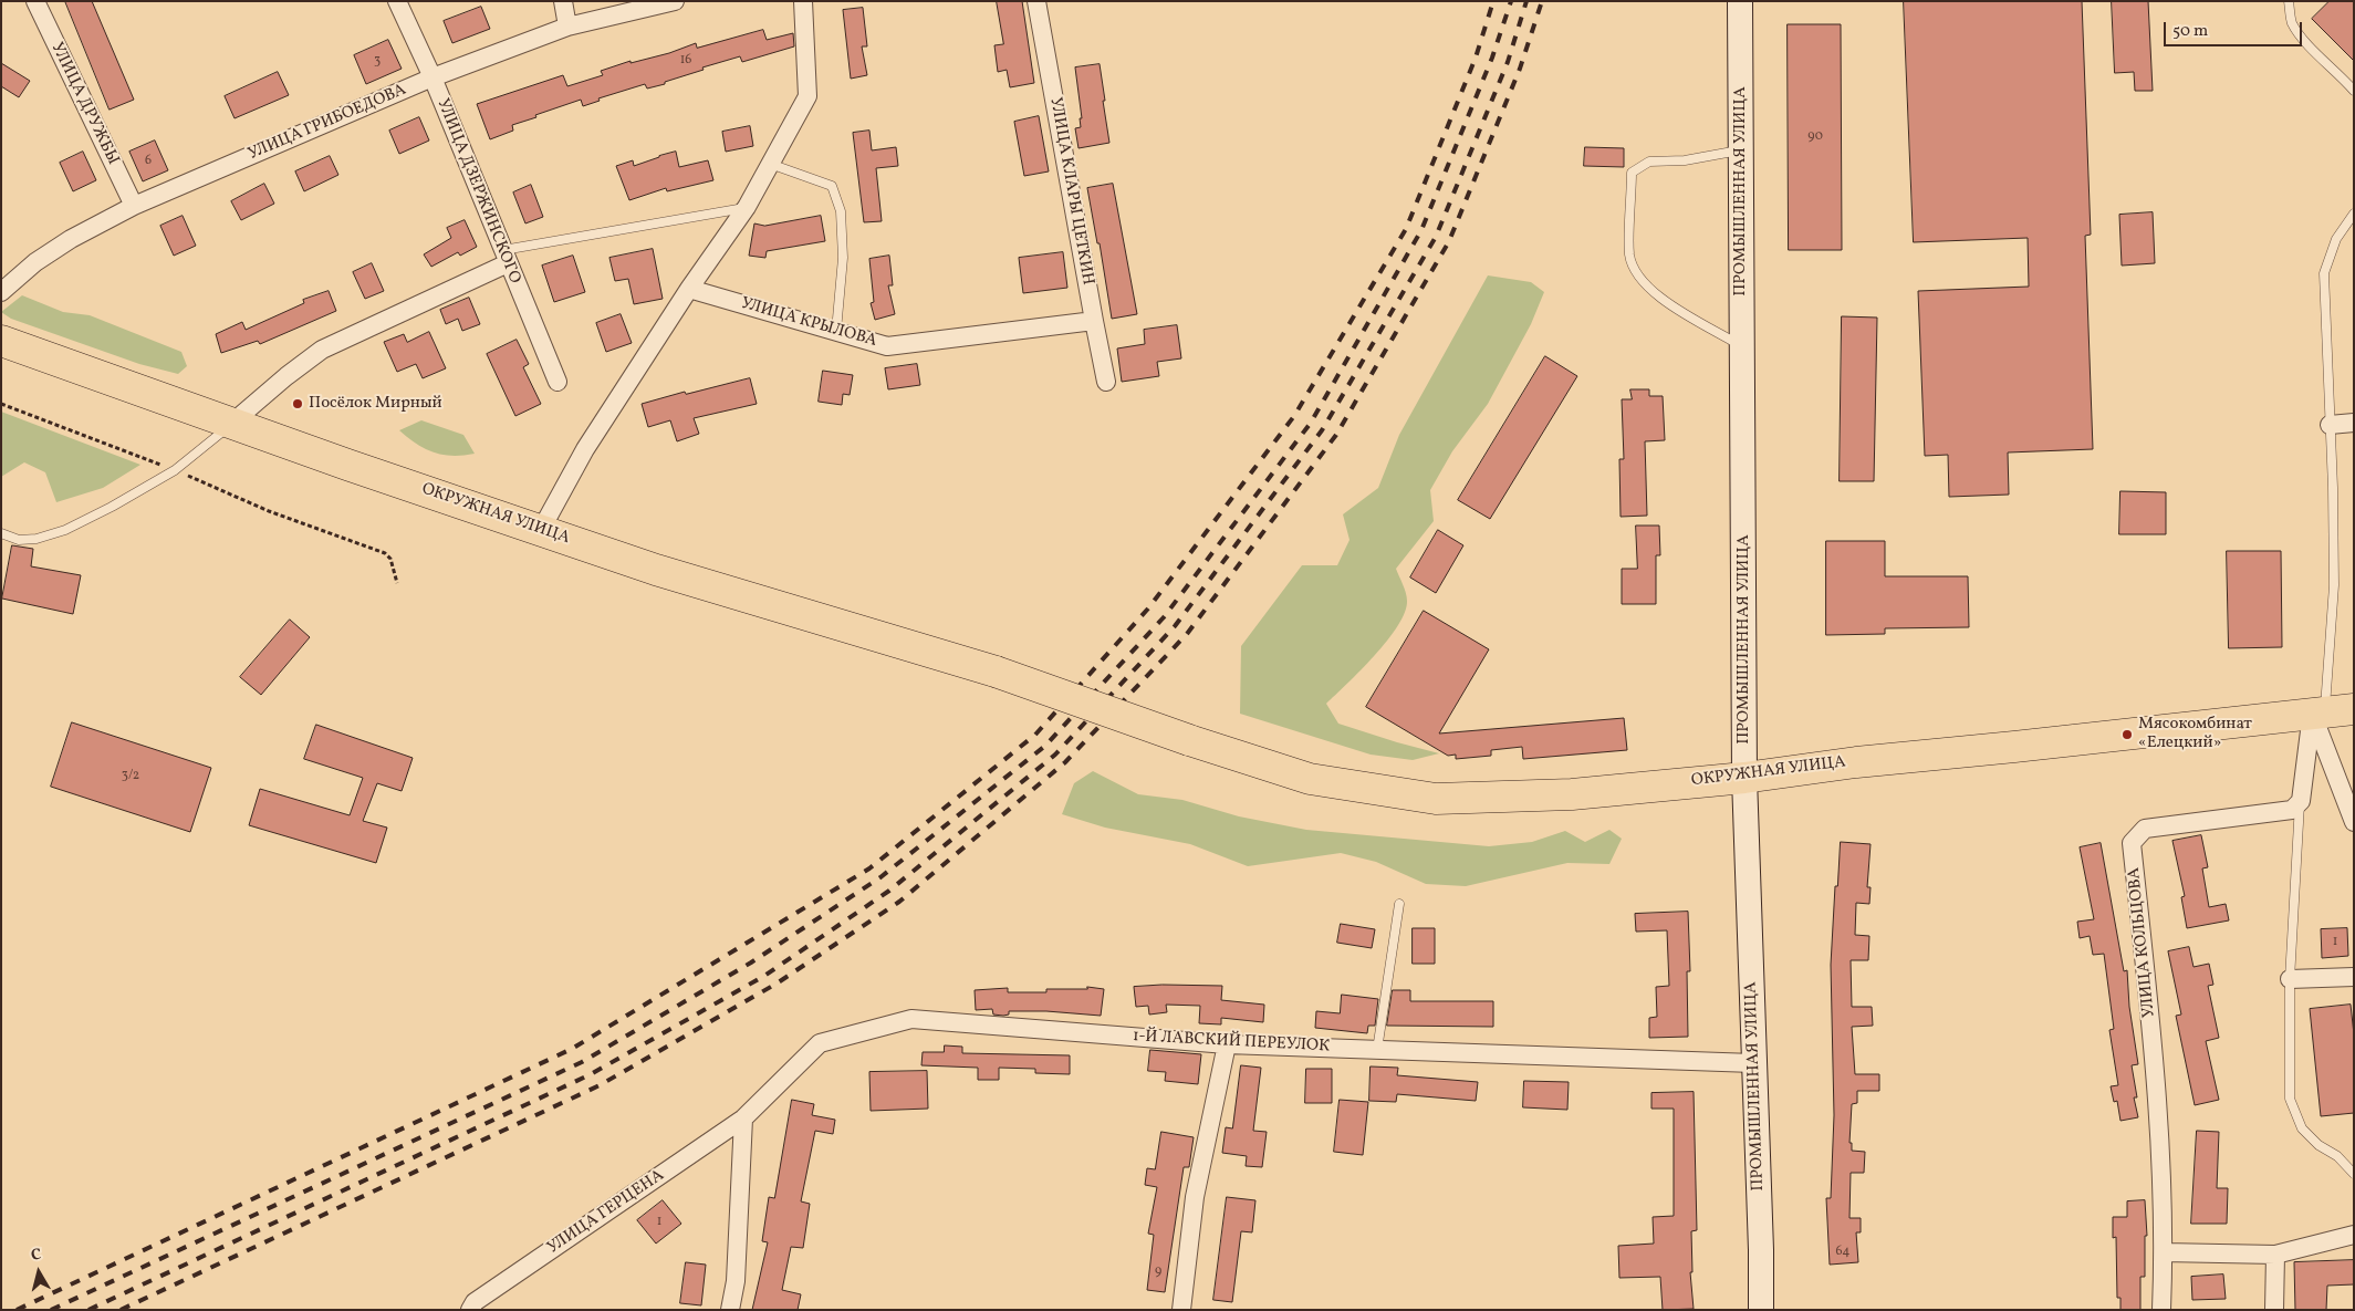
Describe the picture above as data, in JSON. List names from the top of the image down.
{
  "streets": {
    "highway": ["ОКРУЖНАЯ УЛИЦА"],
    "street": [
      "УЛИЦА ДРУЖБЫ",
      "УЛИЦА ГРИБОЕДОВА",
      "УЛИЦА ДЗЕРЖИНСКОГО",
      "УЛИЦА КЛАРЫ ЦЕТКИН",
      "ПРОМЫШЛЕННАЯ УЛИЦА",
      "УЛИЦА КРЫЛОВА",
      "УЛИЦА КОЛЬЦОВА",
      "1-Й ЛАВСКИЙ ПЕРЕУЛОК",
      "УЛИЦА ГЕРЦЕНА"
    ]
  },
  "crossings": [
    ["УЛИЦА ДРУЖБЫ", "УЛИЦА ГРИБОЕДОВА"],
    ["УЛИЦА ГРИБОЕДОВА", "УЛИЦА ДЗЕРЖИНСКОГО"],
    ["УЛИЦА КЛАРЫ ЦЕТКИН", "УЛИЦА КРЫЛОВА"],
    ["ПРОМЫШЛЕННАЯ УЛИЦА", "ОКРУЖНАЯ УЛИЦА"],
    ["ПРОМЫШЛЕННАЯ УЛИЦА", "1-Й ЛАВСКИЙ ПЕРЕУЛОК"],
    ["1-Й ЛАВСКИЙ ПЕРЕУЛОК", "УЛИЦА ГЕРЦЕНА"]
  ],
  "places": ["Посёлок Мирный", "Мясокомбинат «Елецкий»"],
  "house_numbers": [
    "16",
    "3",
    "90",
    "6",
    "3/2",
    "1",
    "1",
    "64",
    "9"
  ],
  "scale_bar": "50 m",
  "north": "top"
}
